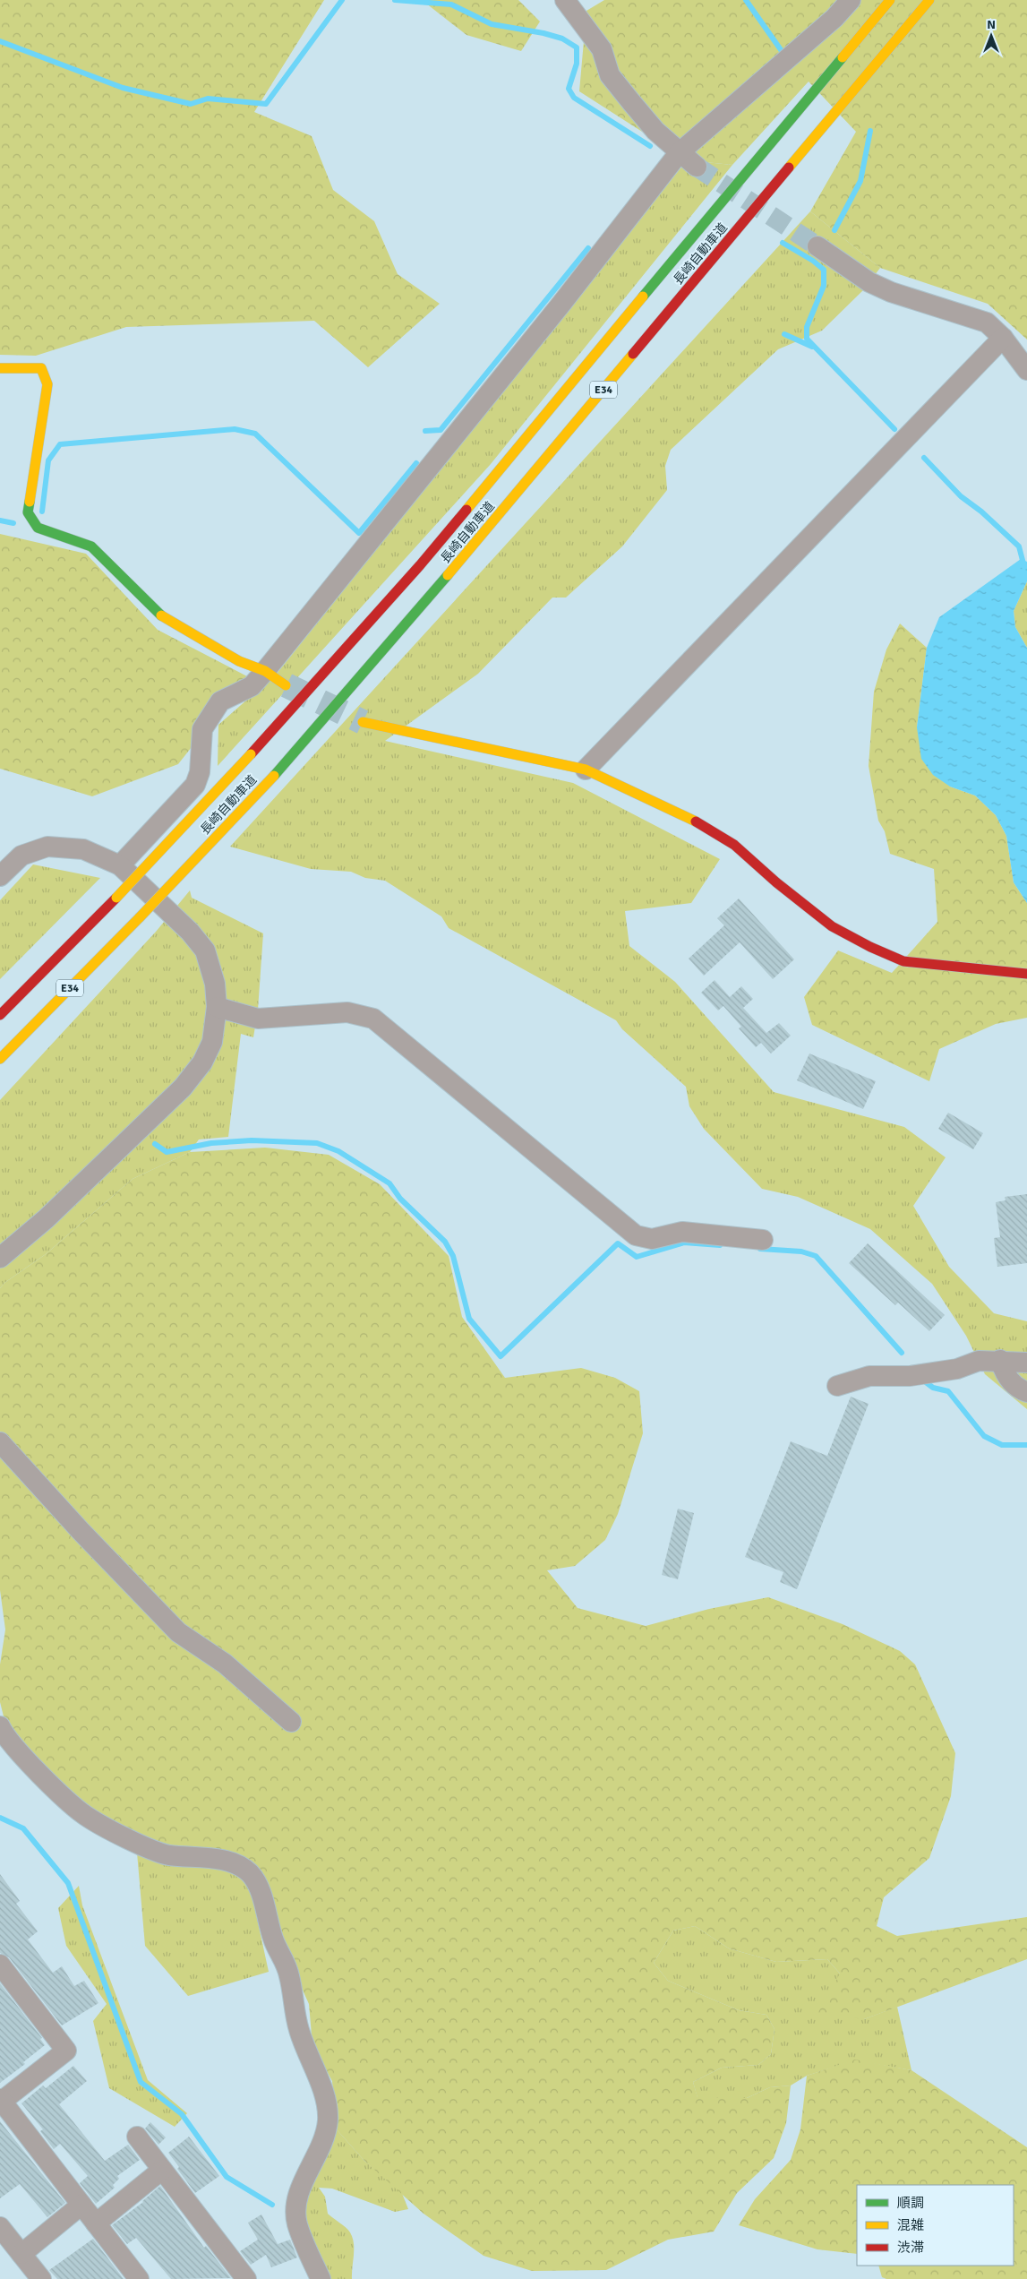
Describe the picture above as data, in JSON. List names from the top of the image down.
{
  "streets": {
    "main road": ["長崎自動車道", "E34"]
  },
  "legend": ["順調", "混雑", "渋滞"],
  "north": "top"
}
